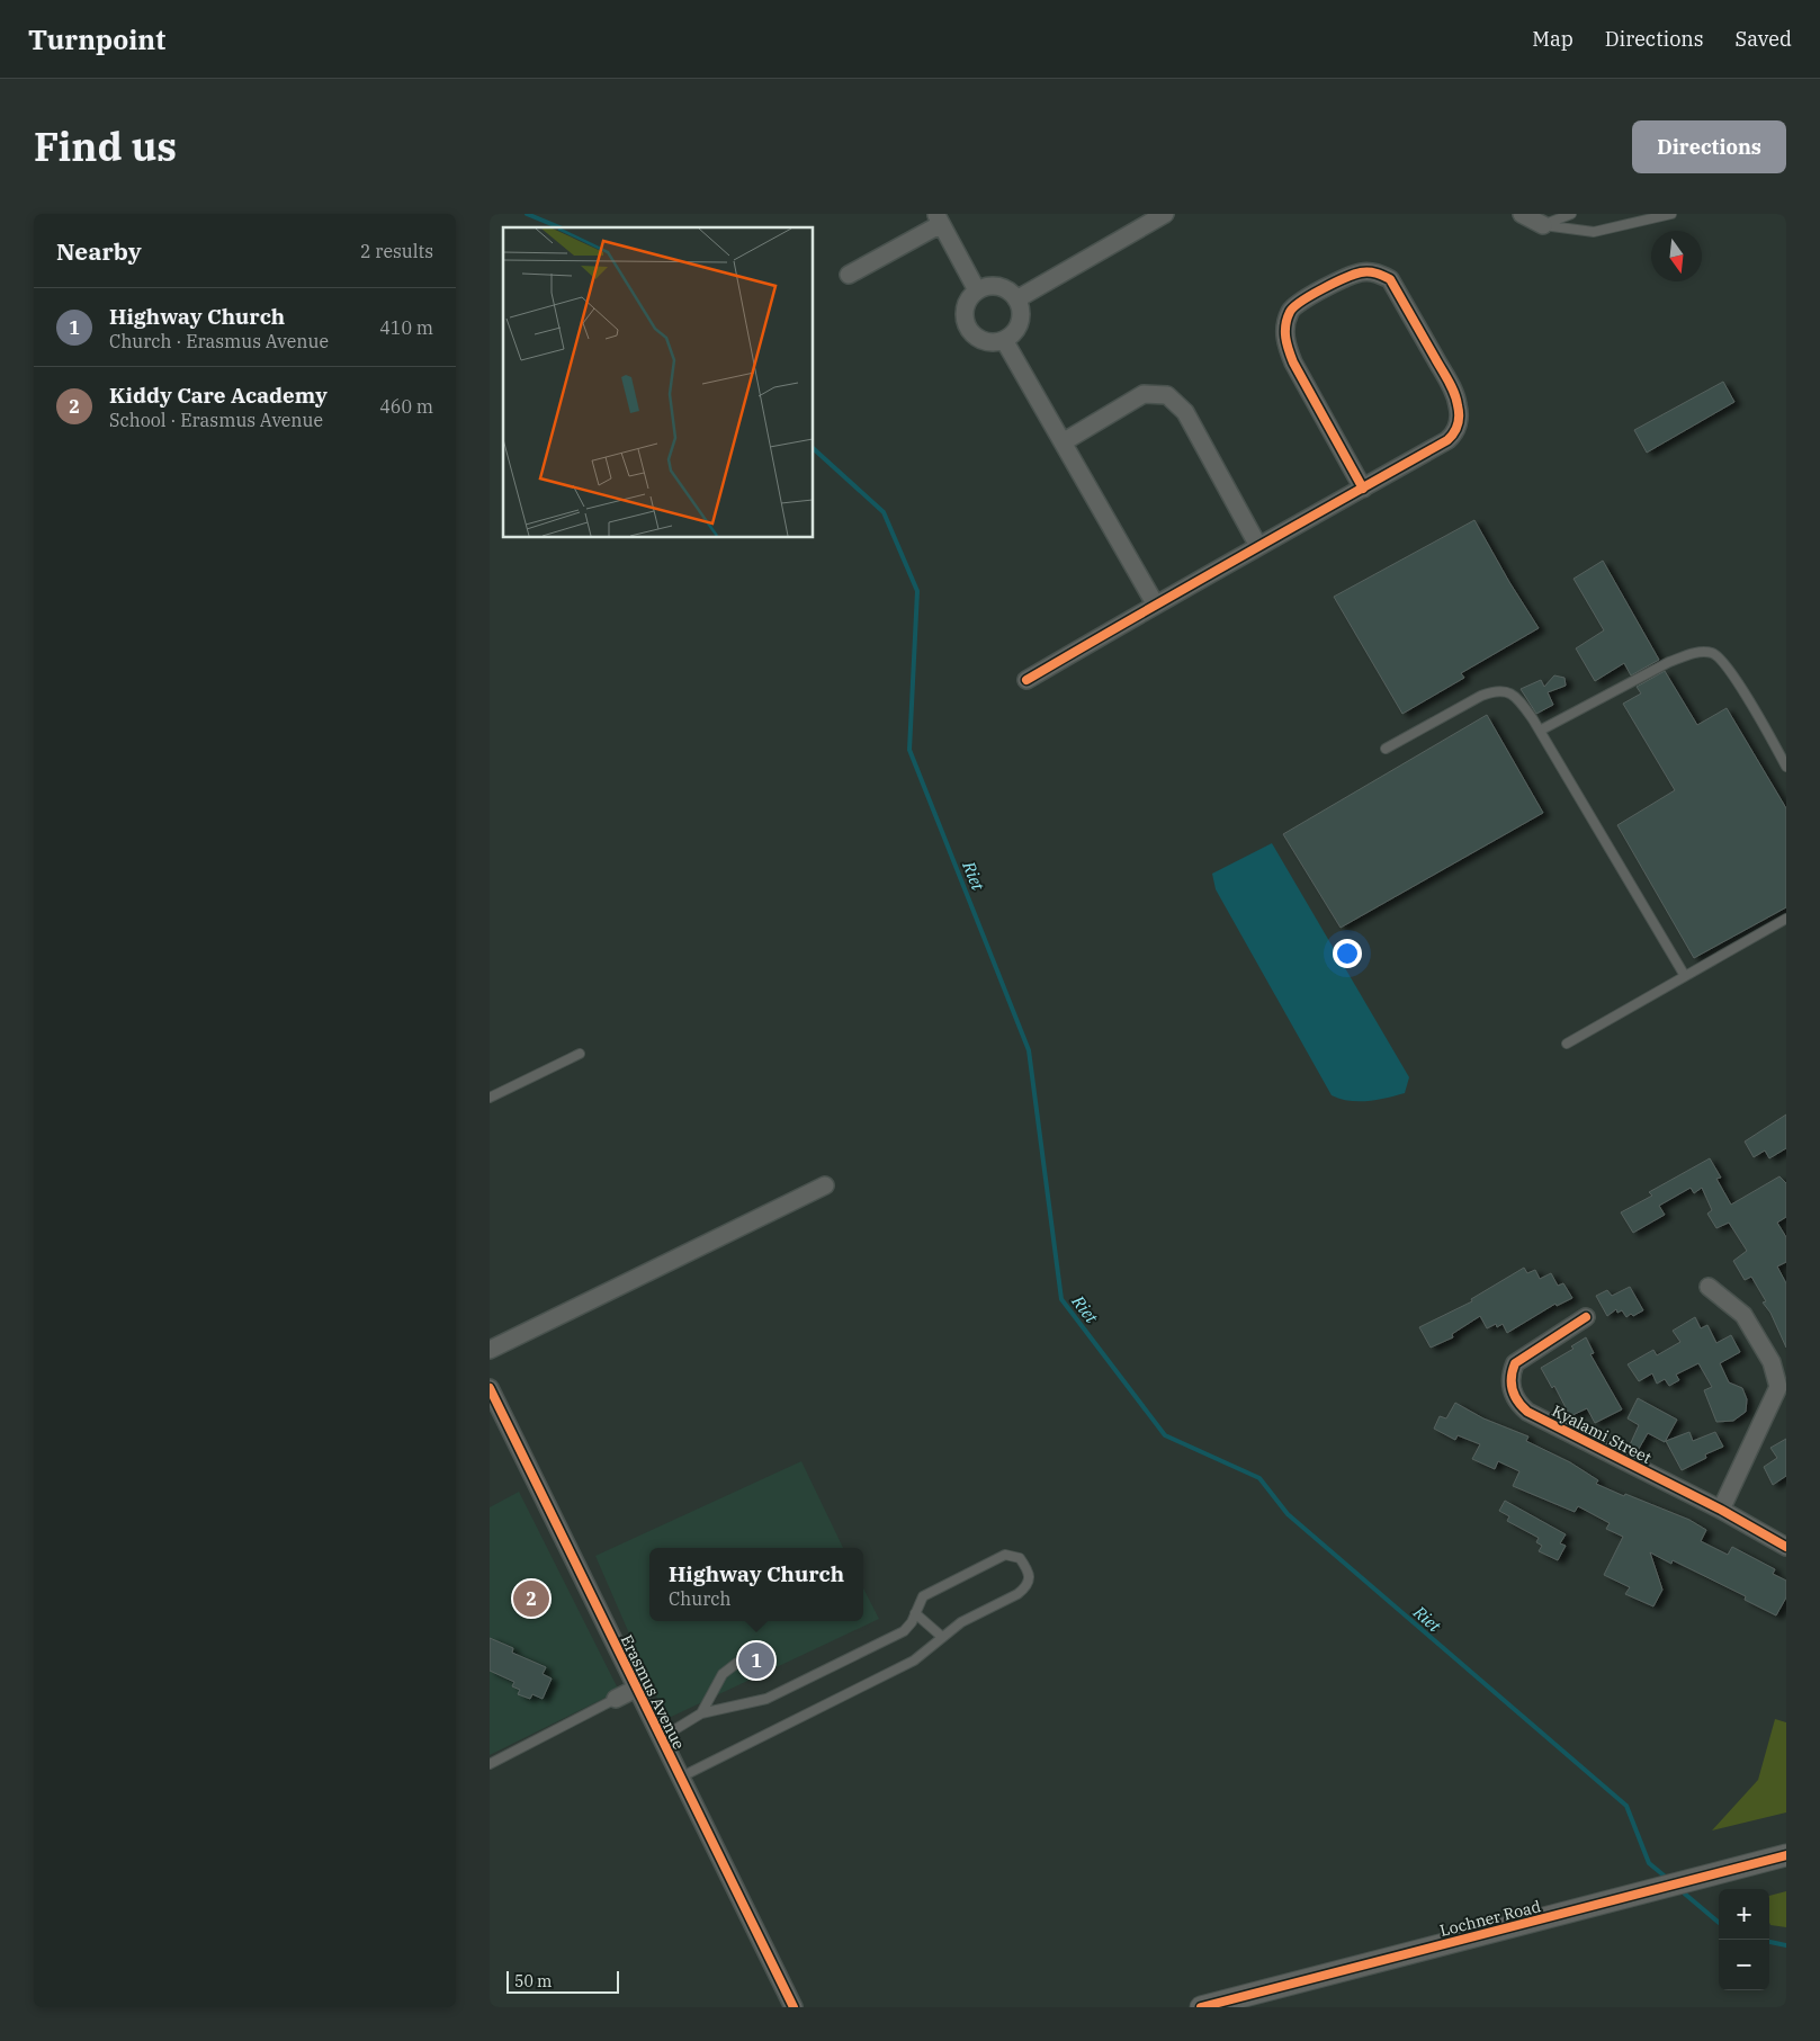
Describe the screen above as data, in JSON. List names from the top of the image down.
{
  "streets": {
    "street": ["Kyalami Street", "Erasmus Avenue", "Lochner Road"]
  },
  "water": ["Riet"],
  "scale_bar": "50 m",
  "north": "bottom",
  "page": {
    "header": "Turnpoint",
    "nav": ["Map", "Directions", "Saved"],
    "title": "Find us",
    "buttons": "Directions",
    "heading": ["Nearby", "2 results"],
    "list": [
      {
        "mark": "1",
        "name": "Highway Church",
        "note": "Church · Erasmus Avenue",
        "value": "410 m"
      },
      {
        "mark": "2",
        "name": "Kiddy Care Academy",
        "note": "School · Erasmus Avenue",
        "value": "460 m"
      }
    ],
    "popup": ["Highway Church", "Church"],
    "pins": ["2", "1"],
    "map_buttons": ["+", "−"],
    "scale": "50 m"
  }
}
